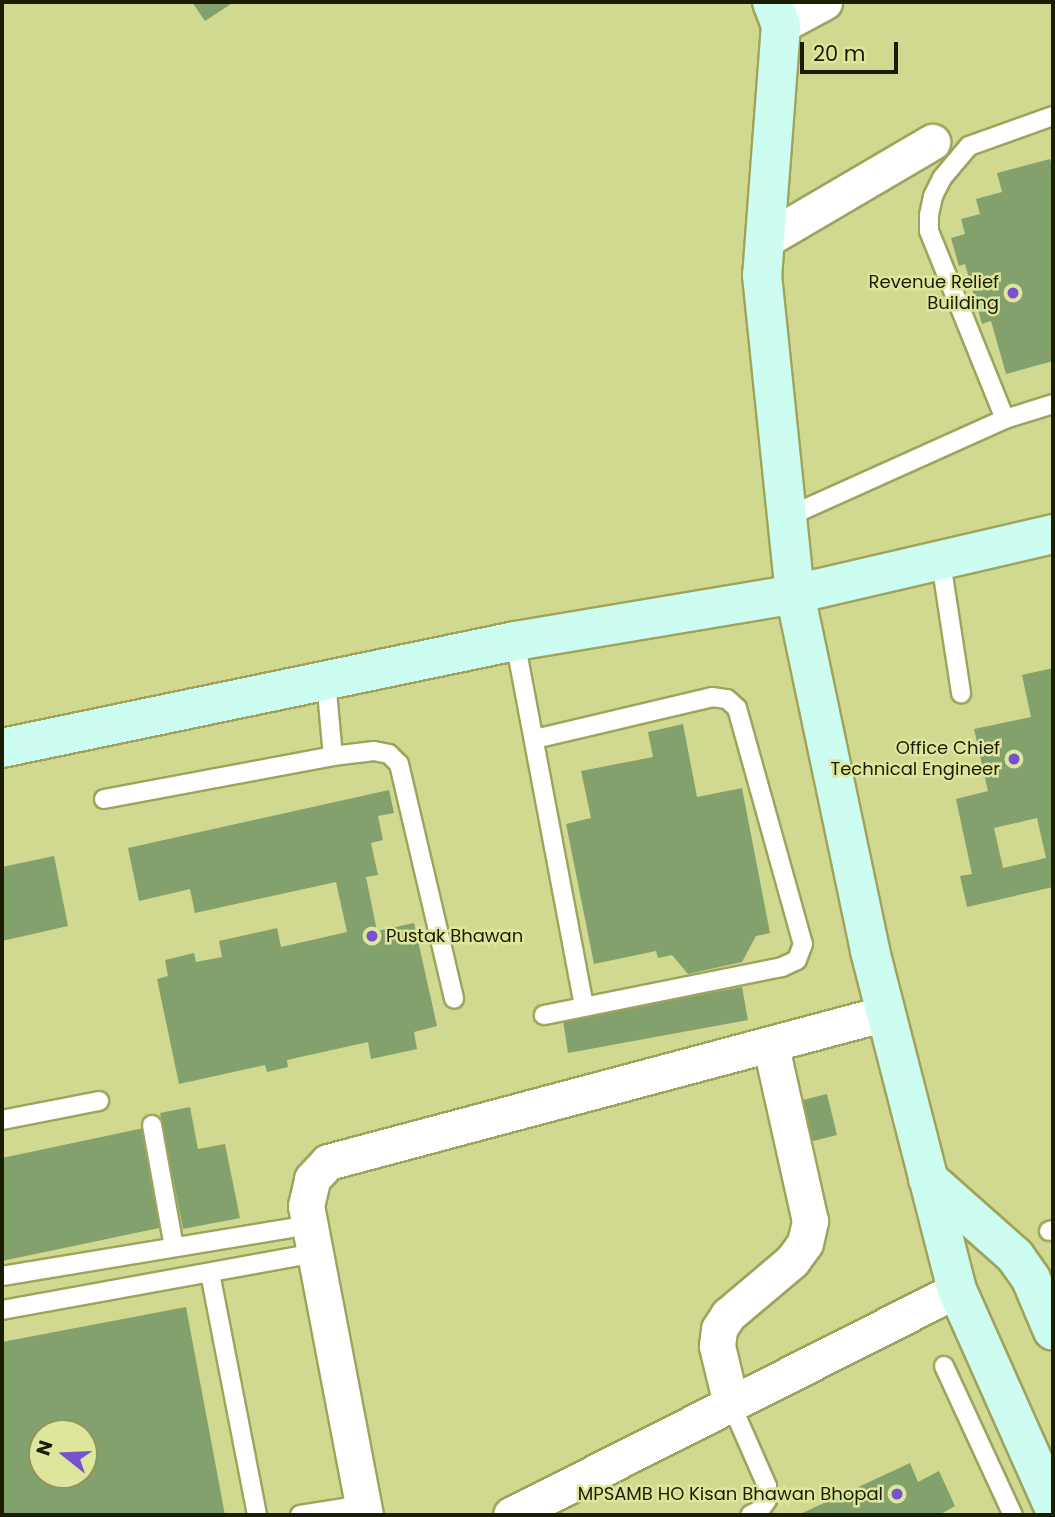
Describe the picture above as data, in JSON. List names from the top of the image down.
{
  "places": [
    "Revenue Relief Building",
    "Office Chief Technical Engineer",
    "Pustak Bhawan",
    "MPSAMB HO Kisan Bhawan Bhopal"
  ],
  "scale_bar": "20 m",
  "north": "left"
}
